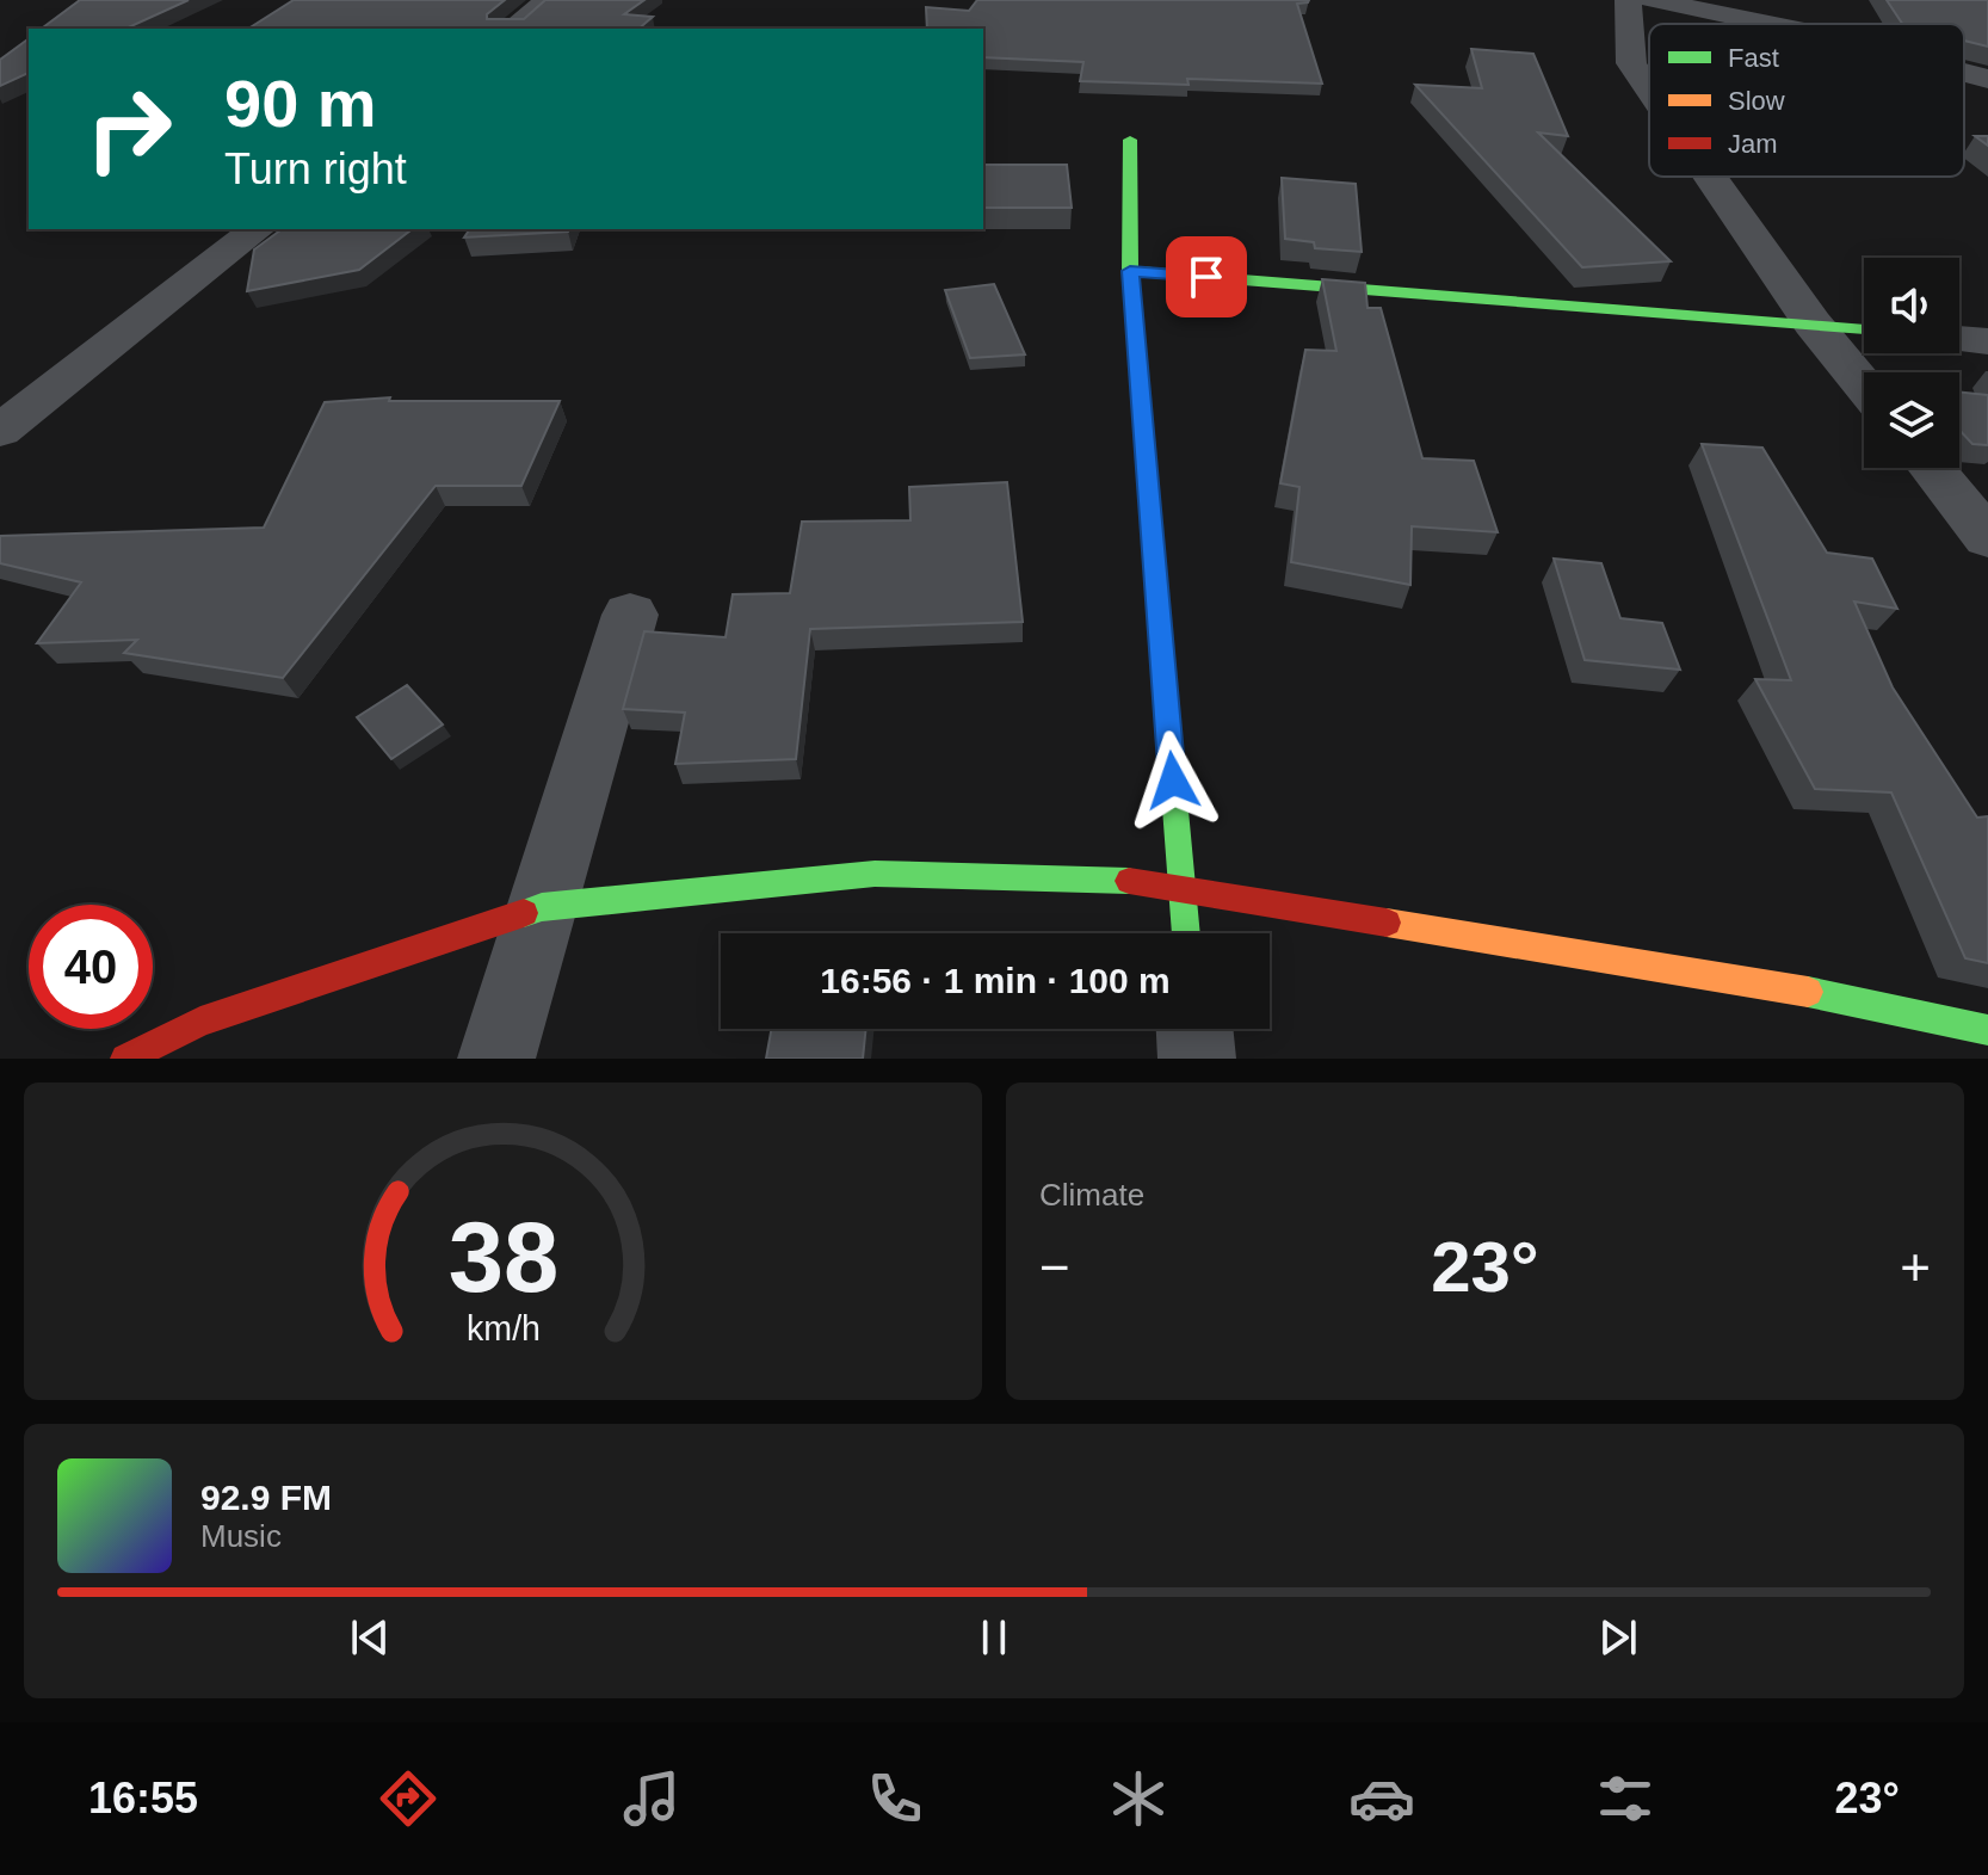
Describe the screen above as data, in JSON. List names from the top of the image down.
{
  "legend": ["Fast", "Slow", "Jam"],
  "page": {
    "turn": ["90 m", "Turn right"],
    "limit": "40",
    "trip": "16:56 · 1 min · 100 m",
    "tile": "Climate",
    "heat": ["−", "23°", "+"],
    "song": ["92.9 FM", "Music"],
    "tabs": ["16:55", "23°"],
    "gauge": ["38", "km/h"]
  }
}
